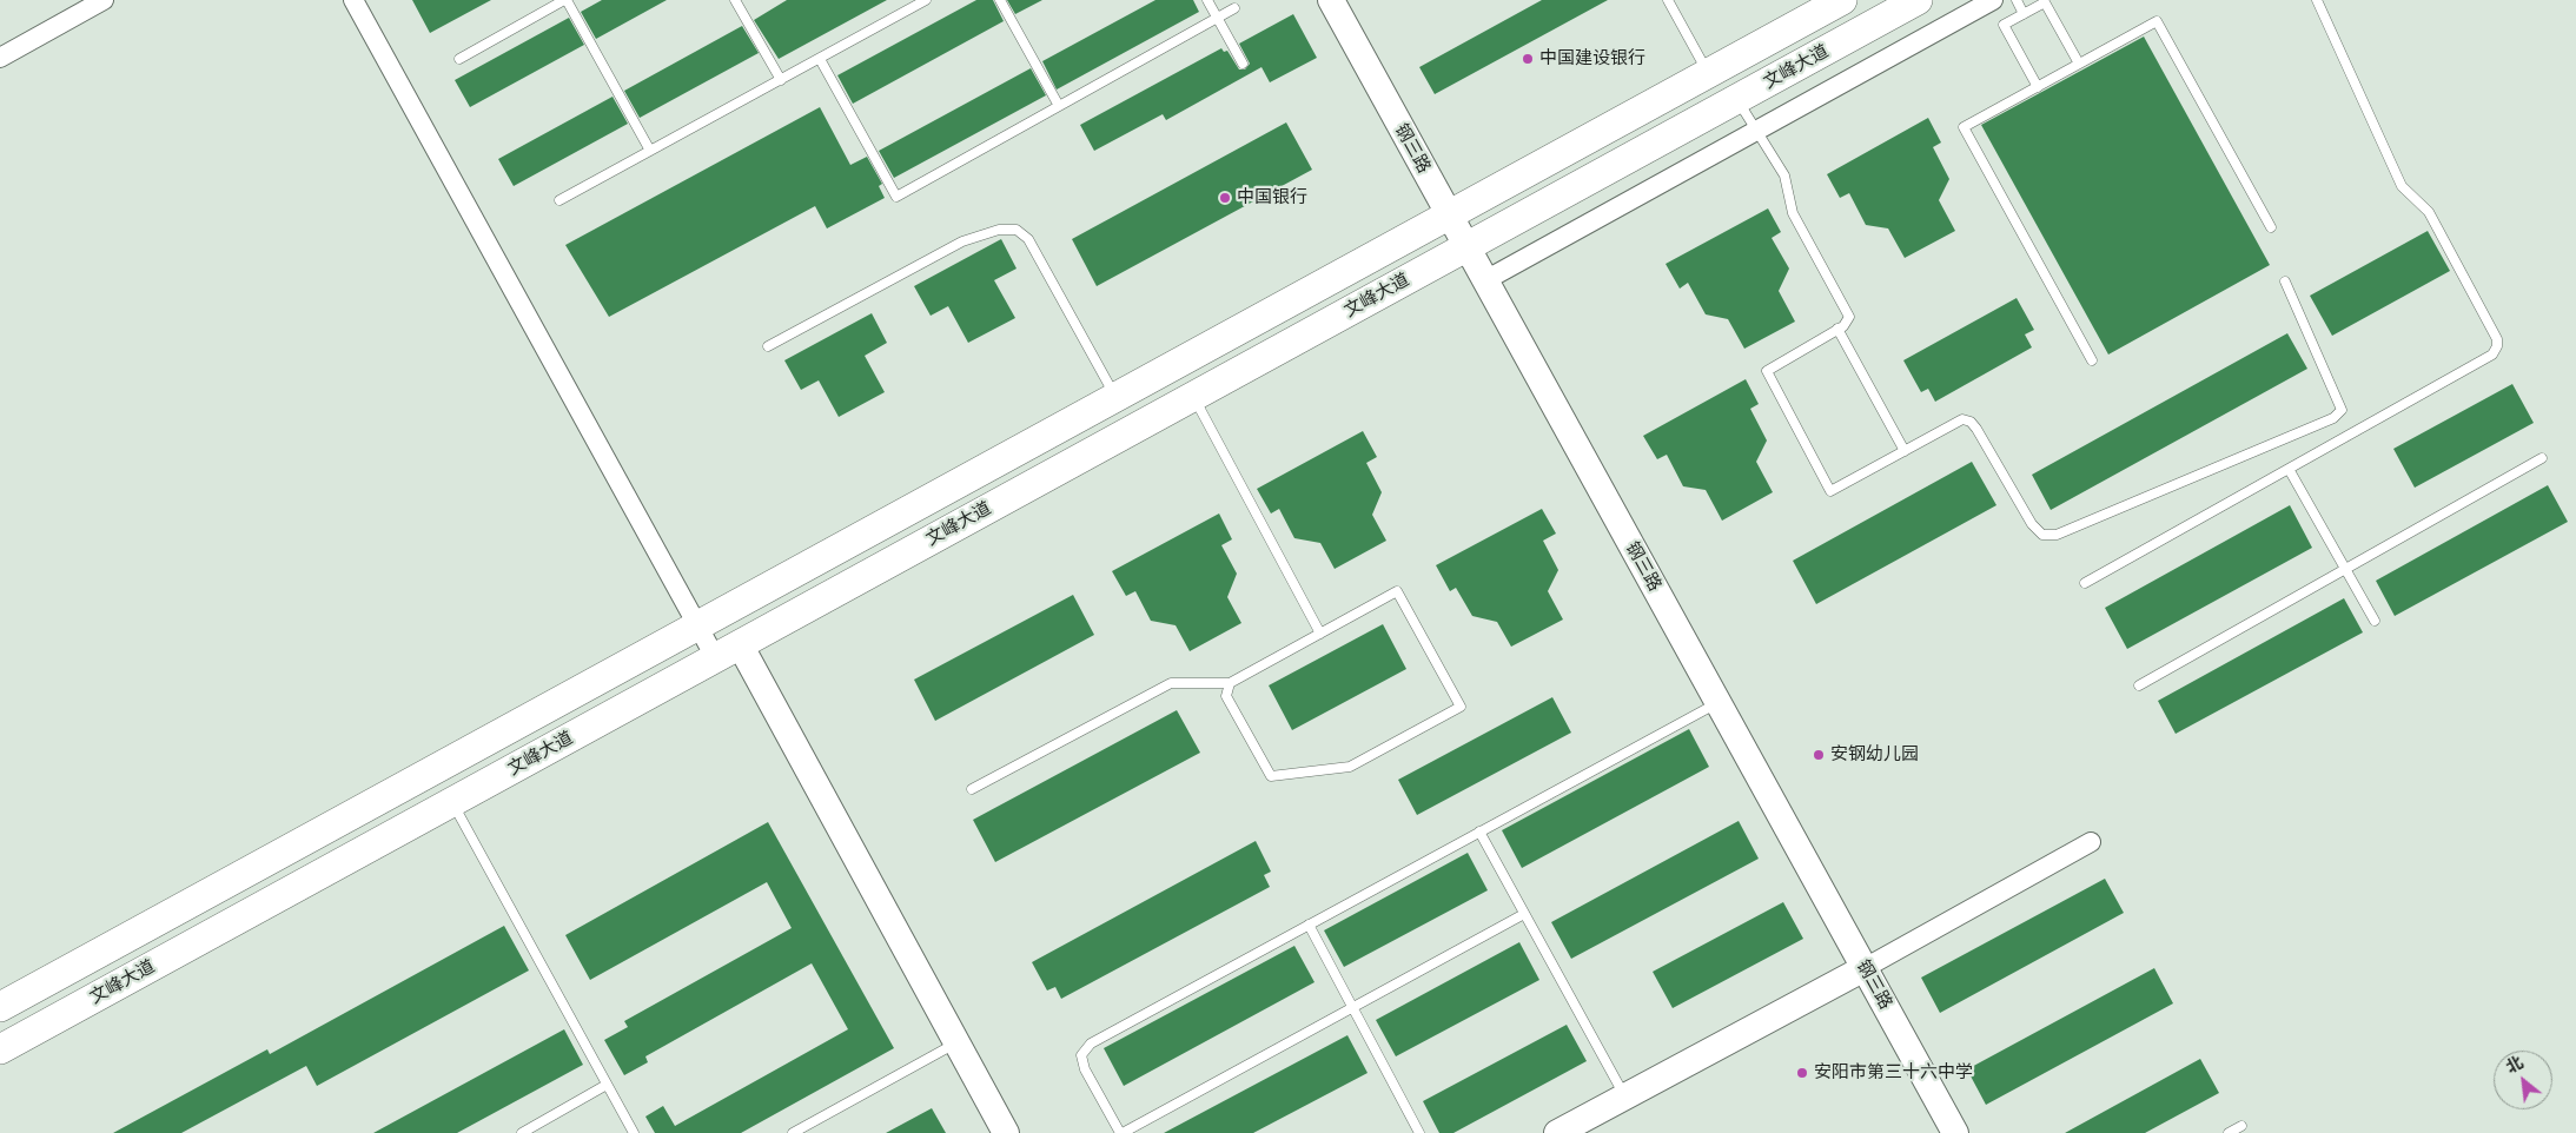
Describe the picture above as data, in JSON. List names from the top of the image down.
{
  "streets": {
    "main road": ["文峰大道"],
    "street": ["钢三路"]
  },
  "crossings": [
    ["文峰大道", "钢三路"]
  ],
  "places": [
    "中国建设银行",
    "中国银行",
    "安钢幼儿园",
    "安阳市第三十六中学"
  ],
  "north": "top left"
}
